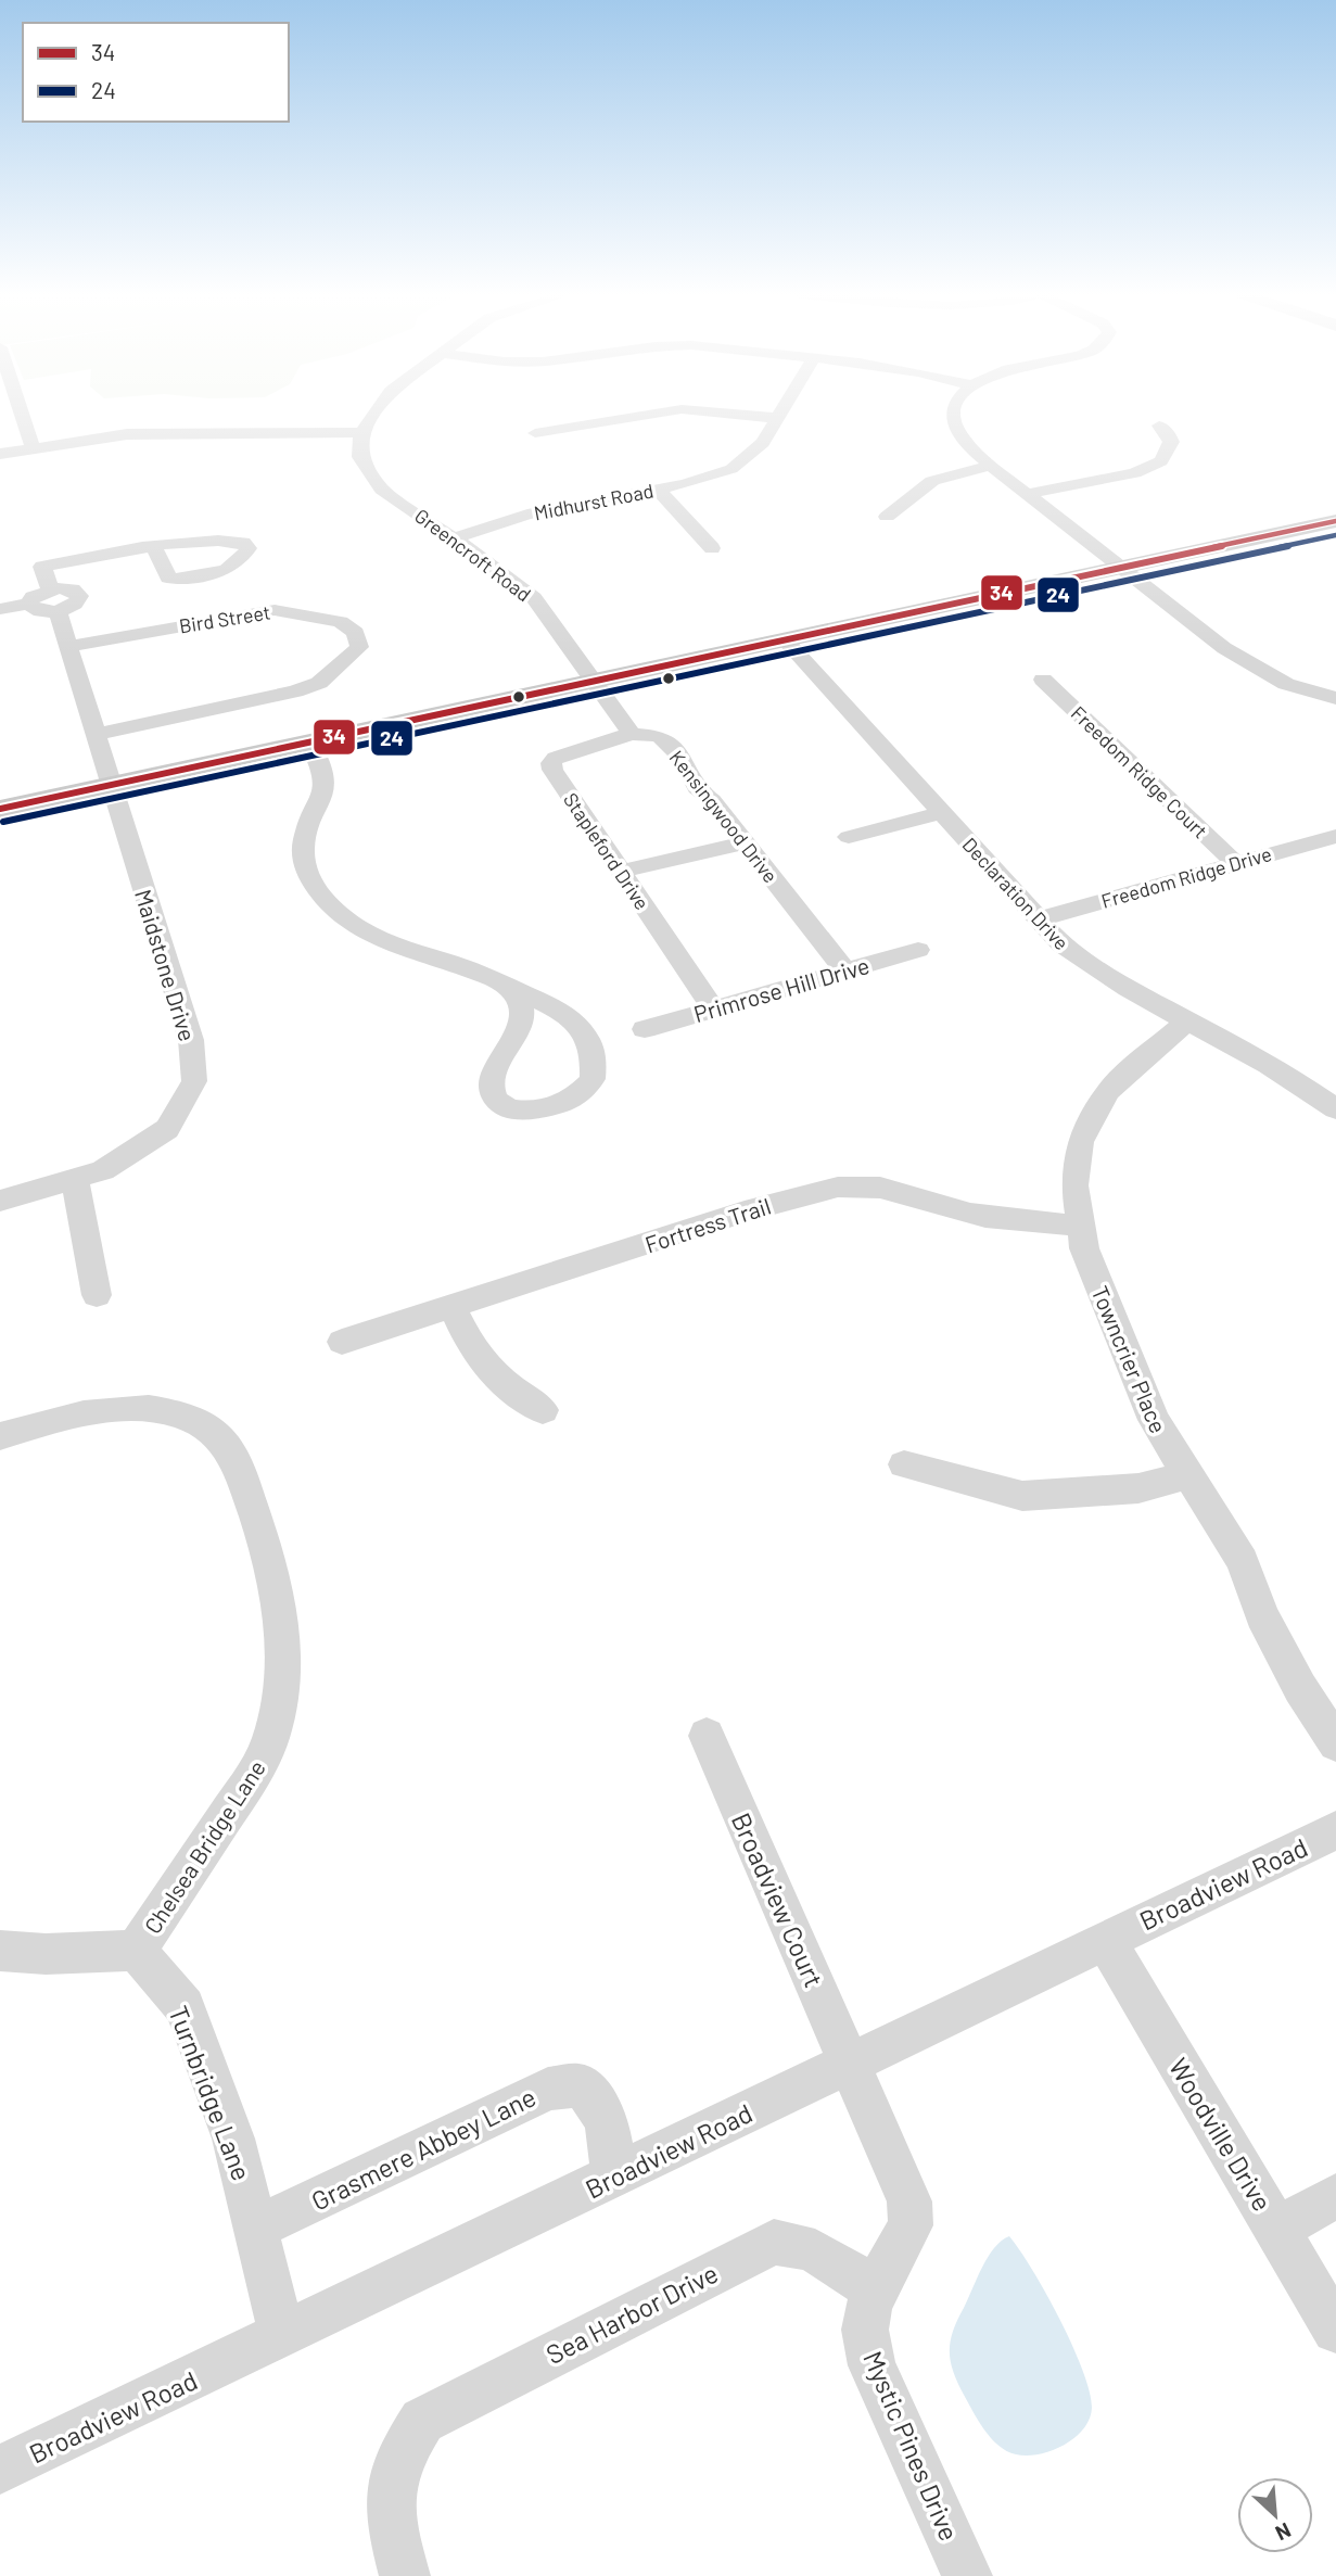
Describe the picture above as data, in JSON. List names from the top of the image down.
{
  "streets": {
    "street": [
      "Midhurst Road",
      "Greencroft Road",
      "Bird Street",
      "Freedom Ridge Court",
      "Kensingwood Drive",
      "Stapleford Drive",
      "Freedom Ridge Drive",
      "Declaration Drive",
      "Maidstone Drive",
      "Primrose Hill Drive",
      "Fortress Trail",
      "Towncrier Place",
      "Chelsea Bridge Lane",
      "Broadview Road",
      "Broadview Court",
      "Turnbridge Lane",
      "Woodville Drive",
      "Grasmere Abbey Lane",
      "Sea Harbor Drive",
      "Mystic Pines Drive"
    ]
  },
  "crossings": [
    ["Midhurst Road", "Greencroft Road"],
    ["Bird Street", "Maidstone Drive"],
    ["Freedom Ridge Court", "Freedom Ridge Drive"],
    ["Kensingwood Drive", "Stapleford Drive"],
    ["Kensingwood Drive", "Primrose Hill Drive"],
    ["Stapleford Drive", "Primrose Hill Drive"],
    ["Freedom Ridge Drive", "Declaration Drive"],
    ["Declaration Drive", "Towncrier Place"],
    ["Fortress Trail", "Towncrier Place"],
    ["Chelsea Bridge Lane", "Turnbridge Lane"],
    ["Broadview Road", "Broadview Court"],
    ["Broadview Road", "Turnbridge Lane"],
    ["Broadview Road", "Woodville Drive"],
    ["Broadview Road", "Grasmere Abbey Lane"],
    ["Broadview Road", "Mystic Pines Drive"],
    ["Broadview Court", "Mystic Pines Drive"],
    ["Turnbridge Lane", "Grasmere Abbey Lane"],
    ["Sea Harbor Drive", "Mystic Pines Drive"]
  ],
  "lines": ["transit line 34", "transit line 24"],
  "legend": ["34", "24"],
  "north": "bottom right"
}
